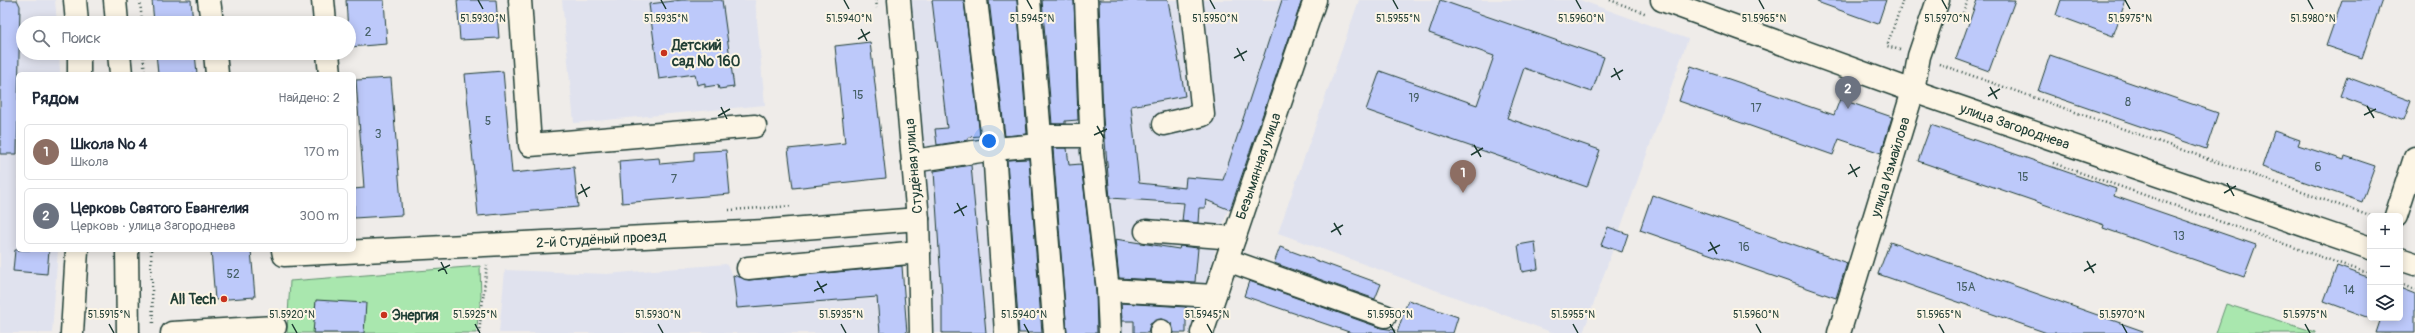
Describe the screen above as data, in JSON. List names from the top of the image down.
{
  "streets": {
    "street": [
      "улица Загороднева",
      "Студёная улица",
      "Безымянная улица",
      "улица Измайлова",
      "2-й Студёный проезд"
    ]
  },
  "crossings": [
    ["улица Загороднева", "улица Измайлова"],
    ["Студёная улица", "2-й Студёный проезд"]
  ],
  "places": ["Детский сад № 160", "All Tech", "Энергия"],
  "house_numbers": [
    "2",
    "15",
    "19",
    "8",
    "17",
    "5",
    "3",
    "6",
    "15",
    "7",
    "13",
    "16",
    "52",
    "15А",
    "14"
  ],
  "page": {
    "search": "Поиск",
    "heading": ["Рядом", "Найдено: 2"],
    "pins": ["2", "1"],
    "list": [
      {
        "mark": "1",
        "name": "Школа № 4",
        "note": "Школа",
        "value": "170 m"
      },
      {
        "mark": "2",
        "name": "Церковь Святого Евангелия",
        "note": "Церковь · улица Загороднева",
        "value": "300 m"
      }
    ],
    "map_buttons": ["+", "−"]
  },
  "coordinates": [
    "51.5970°N",
    "51.5930°N",
    "51.5935°N",
    "51.5940°N",
    "51.5945°N",
    "51.5950°N",
    "51.5955°N",
    "51.5960°N",
    "51.5965°N",
    "51.5975°N",
    "51.5980°N",
    "51.5915°N",
    "51.5920°N",
    "51.5925°N"
  ]
}
